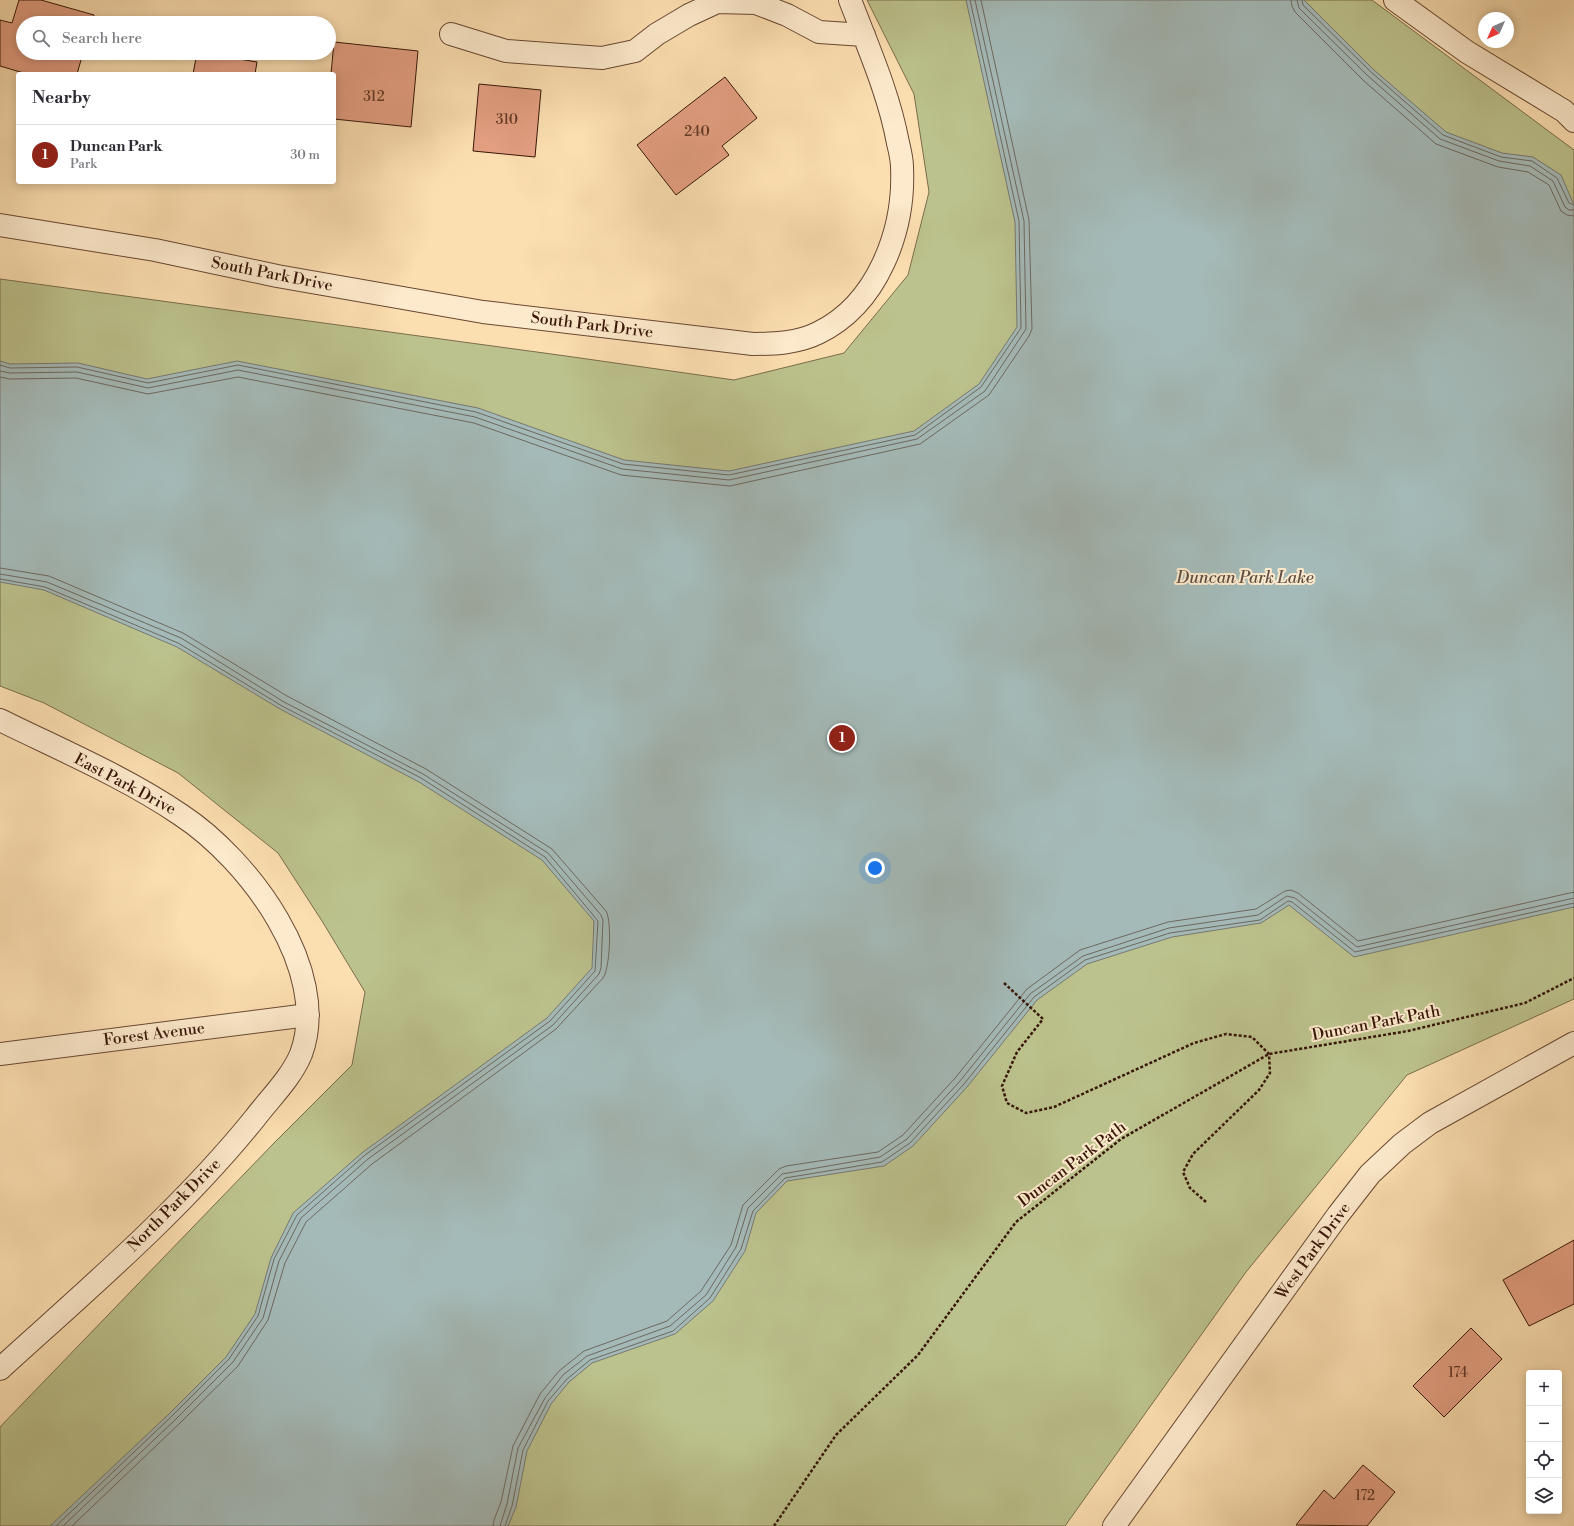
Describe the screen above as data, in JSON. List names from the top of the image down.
{
  "streets": {
    "street": [
      "South Park Drive",
      "East Park Drive",
      "Forest Avenue",
      "North Park Drive",
      "West Park Drive"
    ],
    "path": ["Duncan Park Path"]
  },
  "crossings": [
    ["East Park Drive", "Forest Avenue"],
    ["East Park Drive", "North Park Drive"],
    ["Forest Avenue", "North Park Drive"]
  ],
  "water": ["Duncan Park Lake"],
  "house_numbers": [
    "312",
    "310",
    "240",
    "174",
    "172"
  ],
  "north": "bottom left",
  "page": {
    "search": "Search here",
    "heading": "Nearby",
    "list": [
      {
        "mark": "1",
        "name": "Duncan Park",
        "note": "Park",
        "value": "30 m"
      }
    ],
    "pins": "1",
    "map_buttons": ["+", "−"]
  }
}
